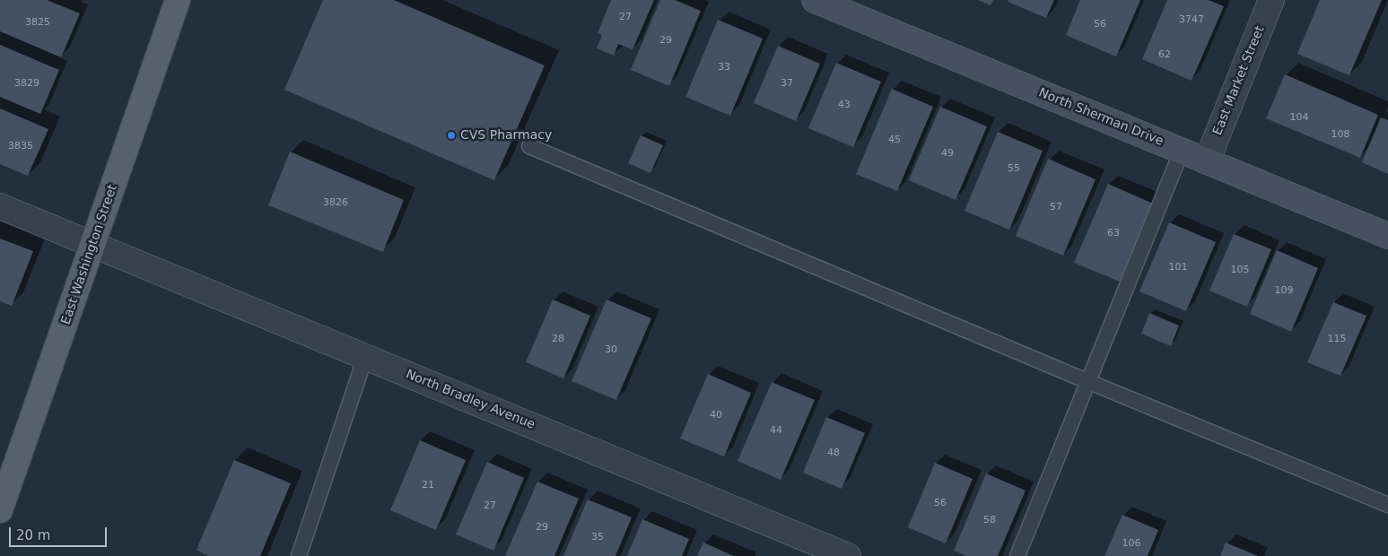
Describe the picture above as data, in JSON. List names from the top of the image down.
{
  "streets": {
    "main road": ["North Sherman Drive", "East Washington Street"],
    "street": ["East Market Street", "North Bradley Avenue"]
  },
  "crossings": [
    ["East Market Street", "North Sherman Drive"],
    ["East Washington Street", "North Bradley Avenue"]
  ],
  "places": ["CVS Pharmacy"],
  "house_numbers": [
    "27",
    "3747",
    "3825",
    "56",
    "29",
    "62",
    "33",
    "3829",
    "37",
    "43",
    "104",
    "108",
    "45",
    "3835",
    "49",
    "55",
    "3826",
    "57",
    "63",
    "101",
    "105",
    "109",
    "28",
    "115",
    "30",
    "40",
    "44",
    "48",
    "21",
    "56",
    "27",
    "58",
    "29",
    "35",
    "106"
  ],
  "scale_bar": "20 m"
}
